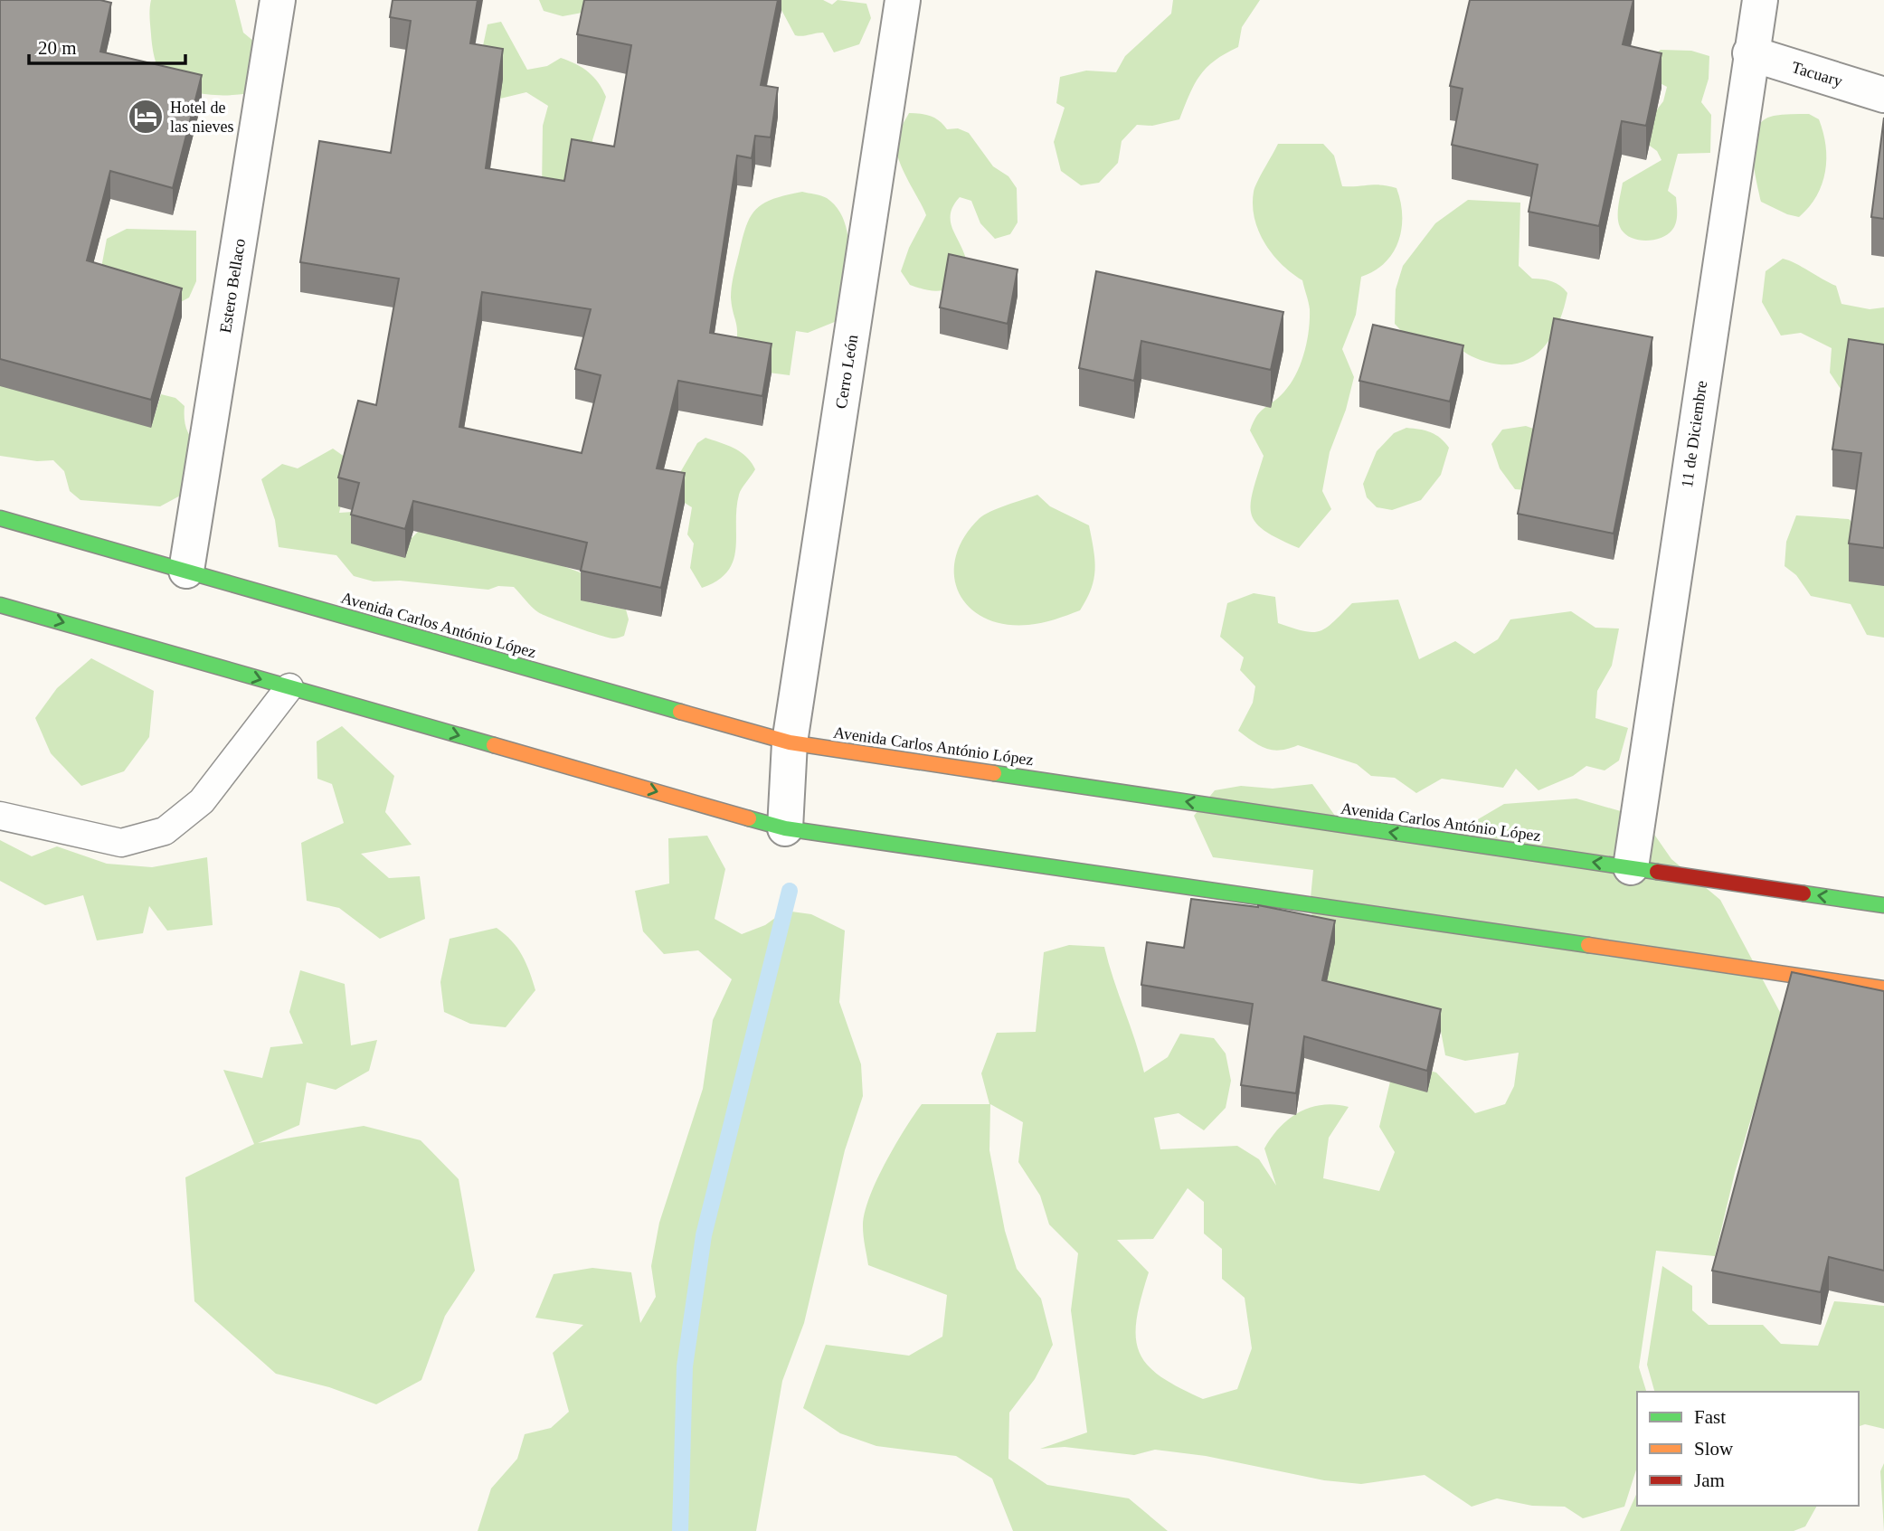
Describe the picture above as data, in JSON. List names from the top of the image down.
{
  "streets": {
    "main road": ["Avenida Carlos António López"],
    "street": [
      "Tacuary",
      "Estero Bellaco",
      "Cerro León",
      "11 de Diciembre"
    ]
  },
  "crossings": [
    ["Tacuary", "11 de Diciembre"],
    ["Estero Bellaco", "Avenida Carlos António López"],
    ["Cerro León", "Avenida Carlos António López"],
    ["11 de Diciembre", "Avenida Carlos António López"]
  ],
  "places": {
    "hotel": ["Hotel de las nieves"]
  },
  "legend": ["Fast", "Slow", "Jam"],
  "scale_bar": "20 m"
}
